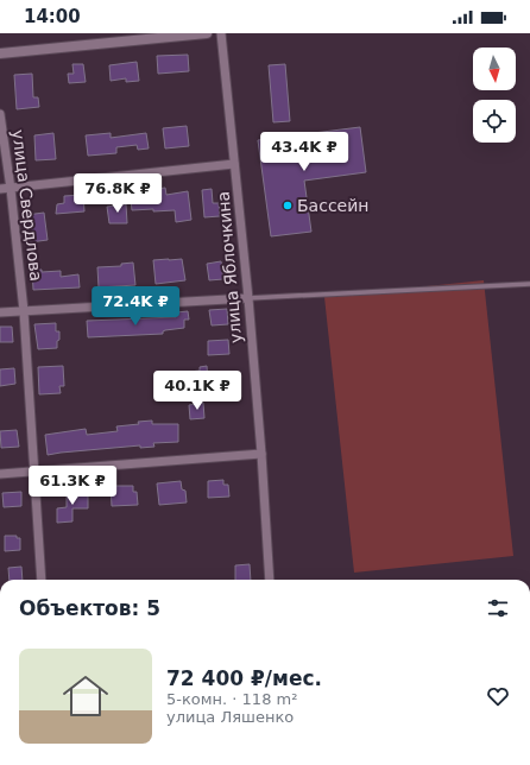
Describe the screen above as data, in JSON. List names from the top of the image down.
{
  "streets": {
    "street": ["улица Свердлова", "улица Яблочкина"]
  },
  "places": ["Бассейн"],
  "north": "bottom",
  "page": {
    "status": "14:00",
    "price": [
      "43.4K ₽",
      "76.8K ₽",
      "72.4K ₽",
      "40.1K ₽",
      "61.3K ₽"
    ],
    "heading": "Объектов: 5",
    "list": [
      {
        "name": "72 400 ₽/мес.",
        "note": "5-комн. · 118 m² · улица Ляшенко"
      }
    ]
  }
}
